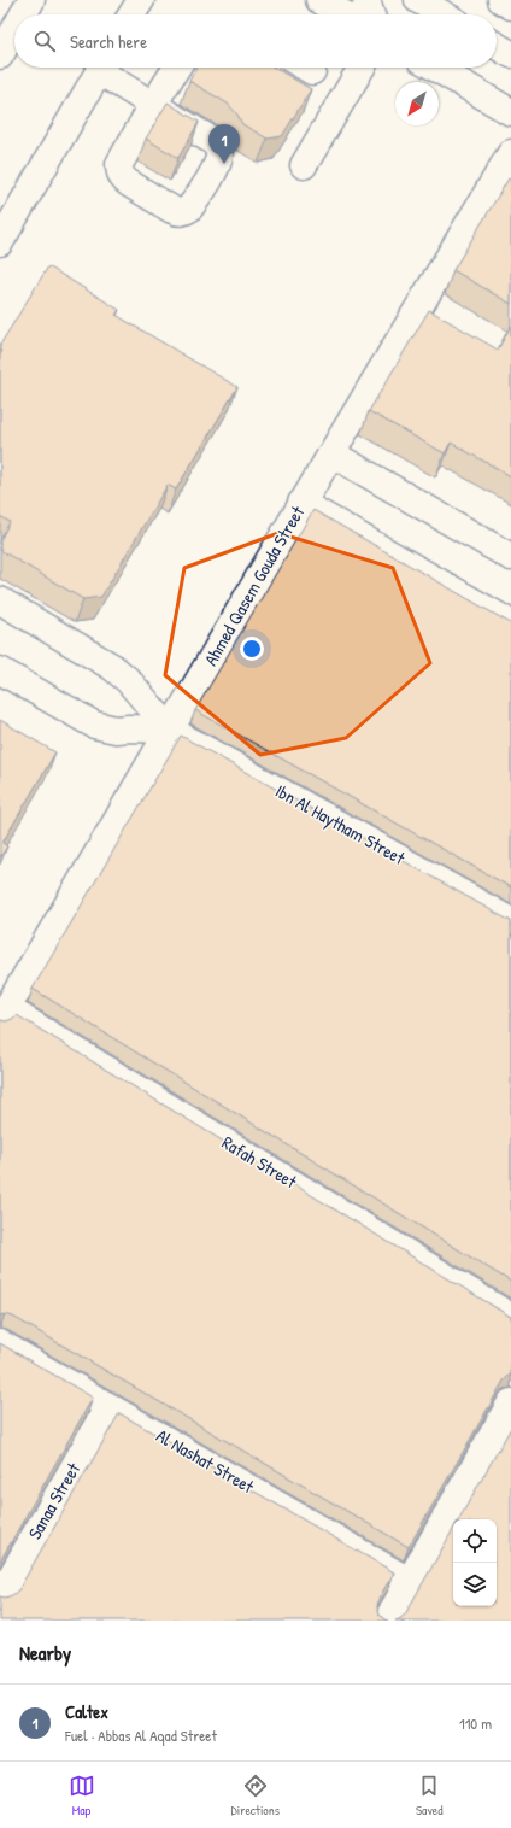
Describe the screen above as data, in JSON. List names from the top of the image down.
{
  "streets": {
    "street": [
      "Ahmed Qasem Gouda Street",
      "Ibn Al Haytham Street",
      "Rafah Street",
      "Al Nashat Street",
      "Sanaa Street"
    ]
  },
  "crossings": [
    ["Ahmed Qasem Gouda Street", "Ibn Al Haytham Street"],
    ["Ahmed Qasem Gouda Street", "Rafah Street"],
    ["Al Nashat Street", "Sanaa Street"]
  ],
  "north": "bottom left",
  "page": {
    "search": "Search here",
    "pins": "1",
    "heading": "Nearby",
    "list": [
      {
        "mark": "1",
        "name": "Caltex",
        "note": "Fuel · Abbas Al Aqad Street",
        "value": "110 m"
      }
    ],
    "nav": ["Map", "Directions", "Saved"]
  }
}
